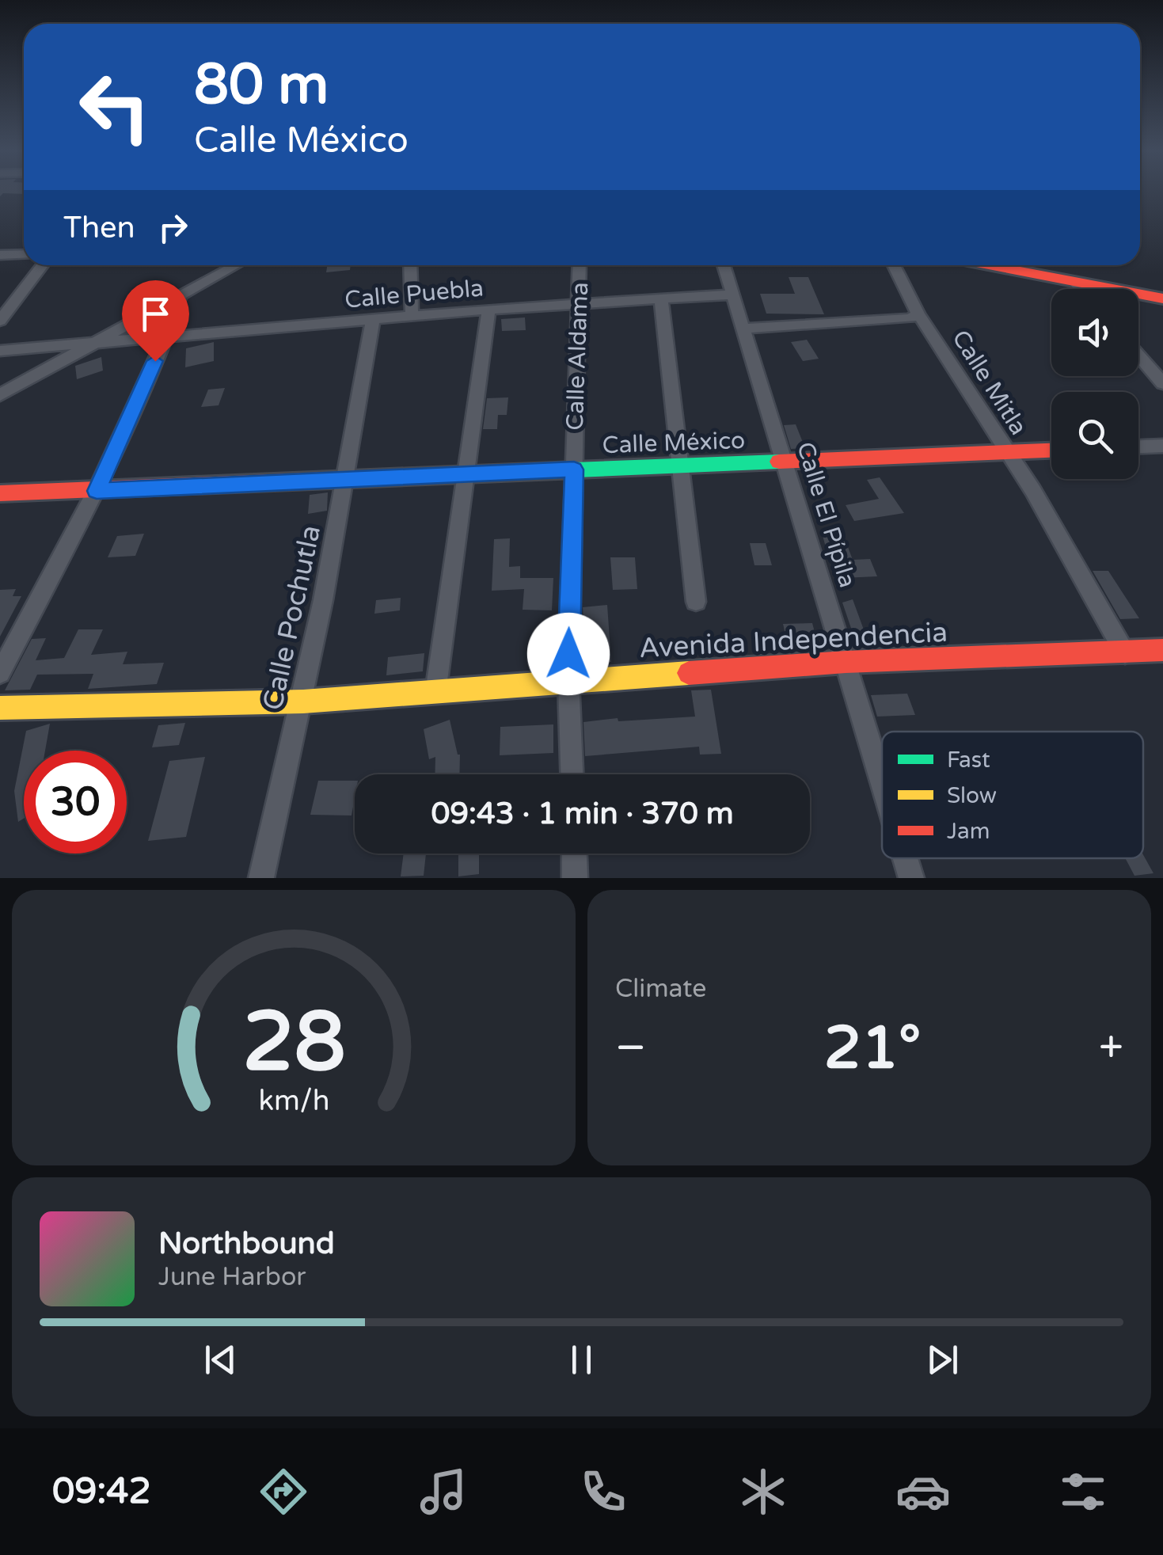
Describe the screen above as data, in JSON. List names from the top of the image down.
{
  "streets": {
    "street": [
      "Calle Puebla",
      "Calle Aldama",
      "Calle Mitla",
      "Calle México",
      "Calle El Pípila",
      "Calle Pochutla",
      "Avenida Independencia"
    ]
  },
  "crossings": [
    ["Calle Puebla", "Calle Aldama"],
    ["Calle Puebla", "Calle El Pípila"],
    ["Calle Puebla", "Calle Pochutla"],
    ["Calle Aldama", "Calle México"],
    ["Calle Aldama", "Avenida Independencia"],
    ["Calle Mitla", "Calle México"],
    ["Calle Mitla", "Avenida Independencia"],
    ["Calle México", "Calle El Pípila"],
    ["Calle México", "Calle Pochutla"],
    ["Calle El Pípila", "Avenida Independencia"],
    ["Calle Pochutla", "Avenida Independencia"]
  ],
  "legend": ["Fast", "Slow", "Jam"],
  "page": {
    "turn": ["80 m", "Calle México"],
    "then": "Then",
    "limit": "30",
    "trip": "09:43 · 1 min · 370 m",
    "tile": "Climate",
    "heat": ["−", "21°", "+"],
    "song": ["Northbound", "June Harbor"],
    "tabs": "09:42",
    "gauge": ["28", "km/h"]
  }
}
